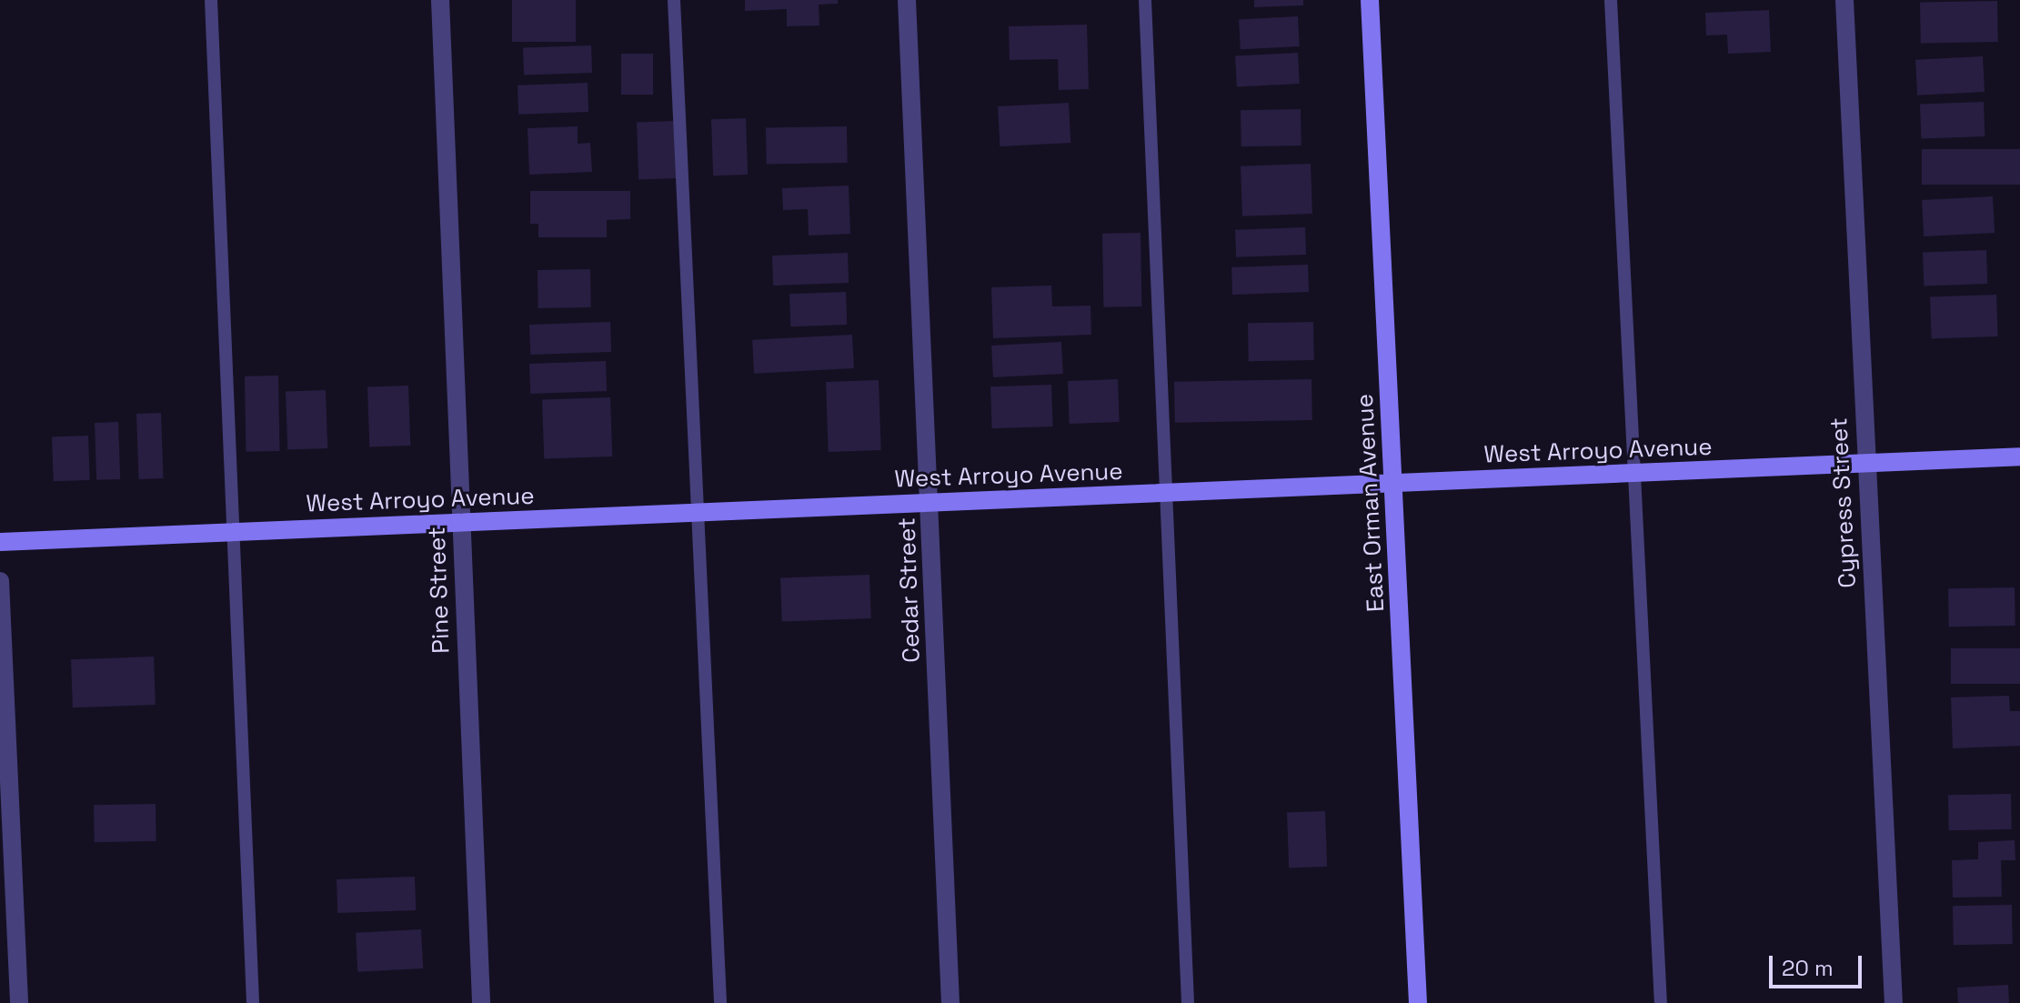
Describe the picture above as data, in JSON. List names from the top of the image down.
{
  "streets": {
    "street": [
      "West Arroyo Avenue",
      "East Orman Avenue",
      "Cypress Street",
      "Pine Street",
      "Cedar Street"
    ]
  },
  "crossings": [
    ["West Arroyo Avenue", "East Orman Avenue"],
    ["West Arroyo Avenue", "Cypress Street"],
    ["West Arroyo Avenue", "Pine Street"],
    ["West Arroyo Avenue", "Cedar Street"]
  ],
  "scale_bar": "20 m"
}
